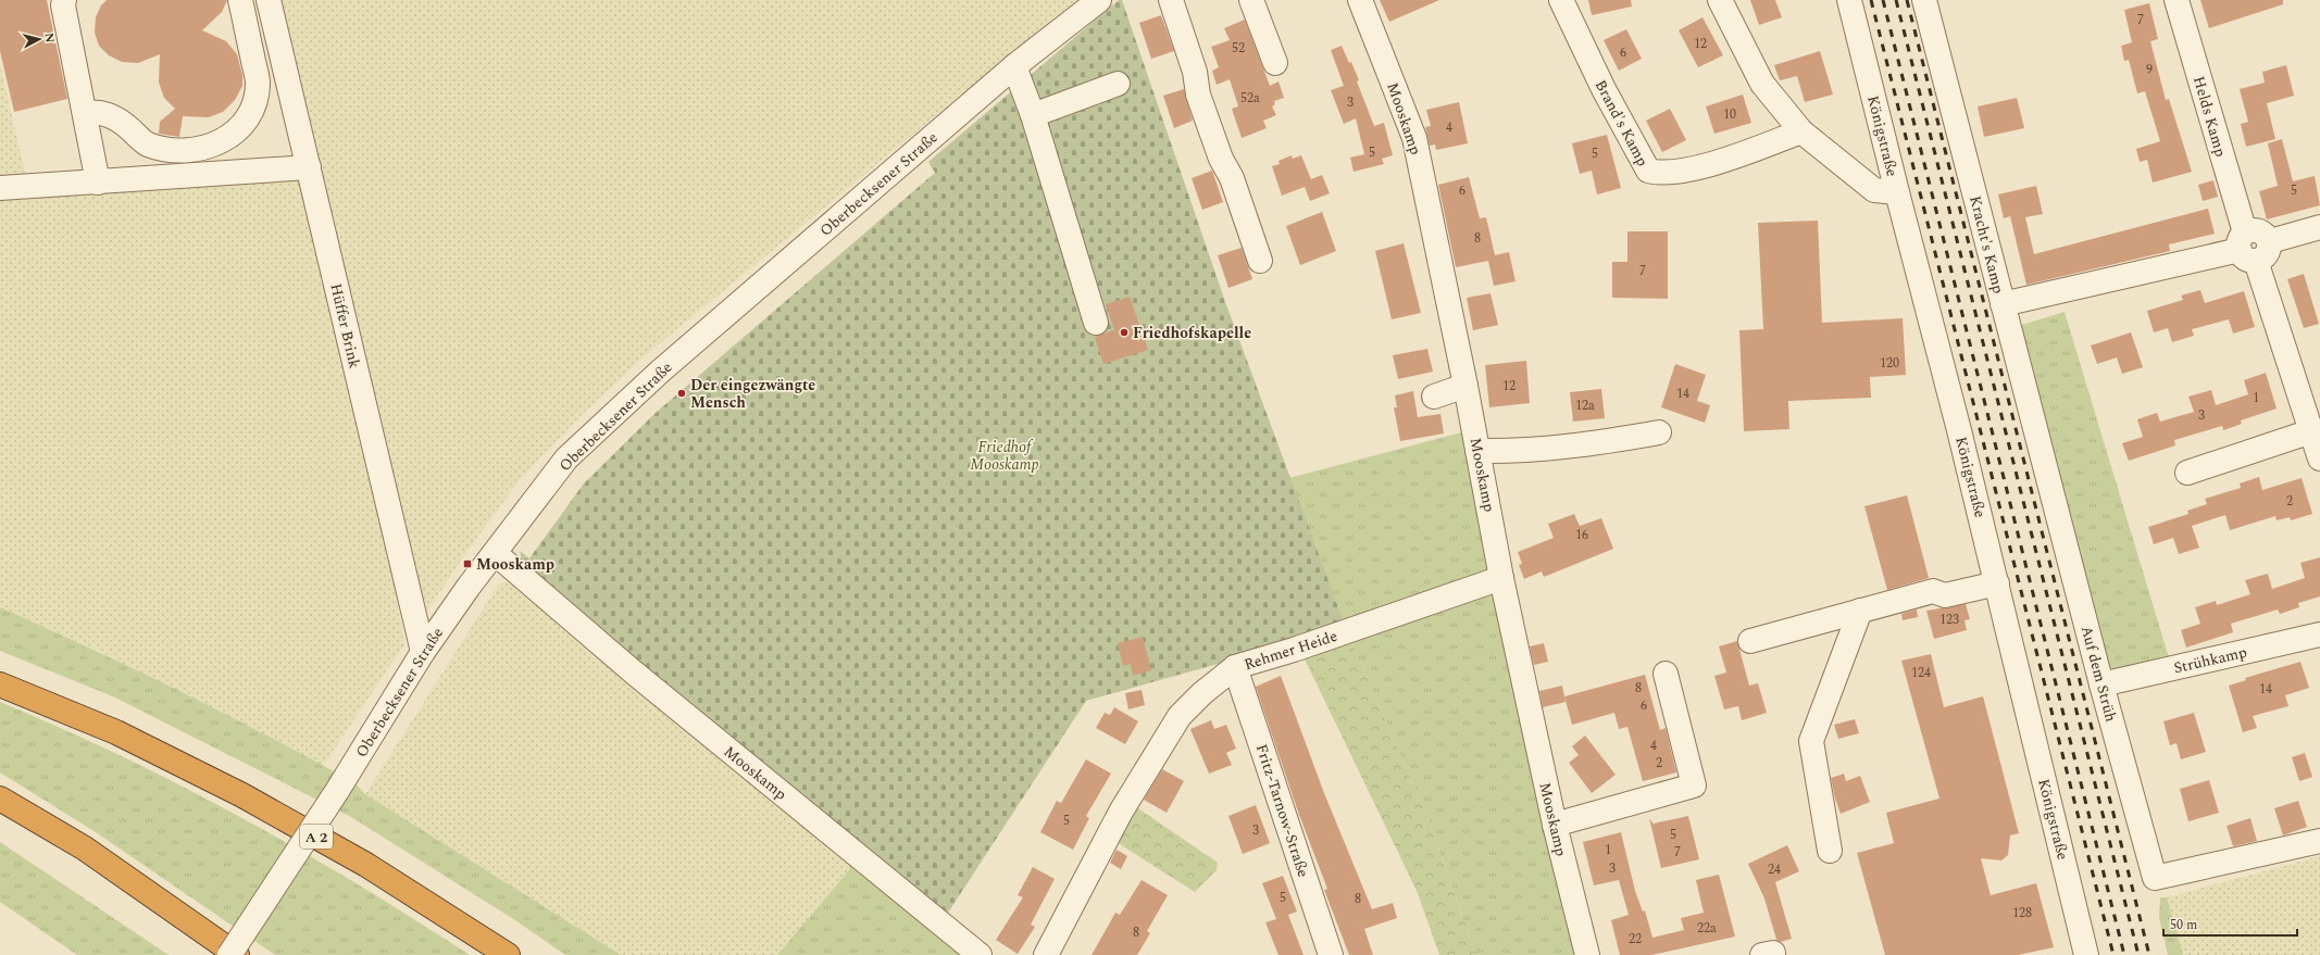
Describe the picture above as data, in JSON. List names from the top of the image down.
{
  "streets": {
    "highway": ["A 2"],
    "street": [
      "Helds Kamp",
      "Mooskamp",
      "Brand's Kamp",
      "Königstraße",
      "Oberbecksener Straße",
      "Kracht's Kamp",
      "Hüffer Brink",
      "Rehmer Heide",
      "Strühkamp",
      "Auf dem Strüh",
      "Fritz-Tarnow-Straße"
    ]
  },
  "crossings": [
    ["Helds Kamp", "Kracht's Kamp"],
    ["Mooskamp", "Oberbecksener Straße"],
    ["Mooskamp", "Rehmer Heide"],
    ["Oberbecksener Straße", "Hüffer Brink"],
    ["Kracht's Kamp", "Auf dem Strüh"],
    ["Rehmer Heide", "Fritz-Tarnow-Straße"],
    ["Strühkamp", "Auf dem Strüh"]
  ],
  "parks": ["Friedhof Mooskamp"],
  "places": {
    "other": ["Friedhofskapelle", "Der eingezwängte Mensch"],
    "transit": ["Mooskamp"]
  },
  "house_numbers": [
    "7",
    "12",
    "52",
    "6",
    "9",
    "52a",
    "3",
    "10",
    "4",
    "5",
    "5",
    "6",
    "5",
    "8",
    "7",
    "120",
    "12",
    "14",
    "1",
    "12a",
    "3",
    "2",
    "16",
    "123",
    "124",
    "8",
    "14",
    "6",
    "4",
    "2",
    "5",
    "3",
    "5",
    "1",
    "7",
    "3",
    "24",
    "5",
    "8",
    "128",
    "22a",
    "8",
    "22"
  ],
  "scale_bar": "50 m",
  "north": "right"
}
